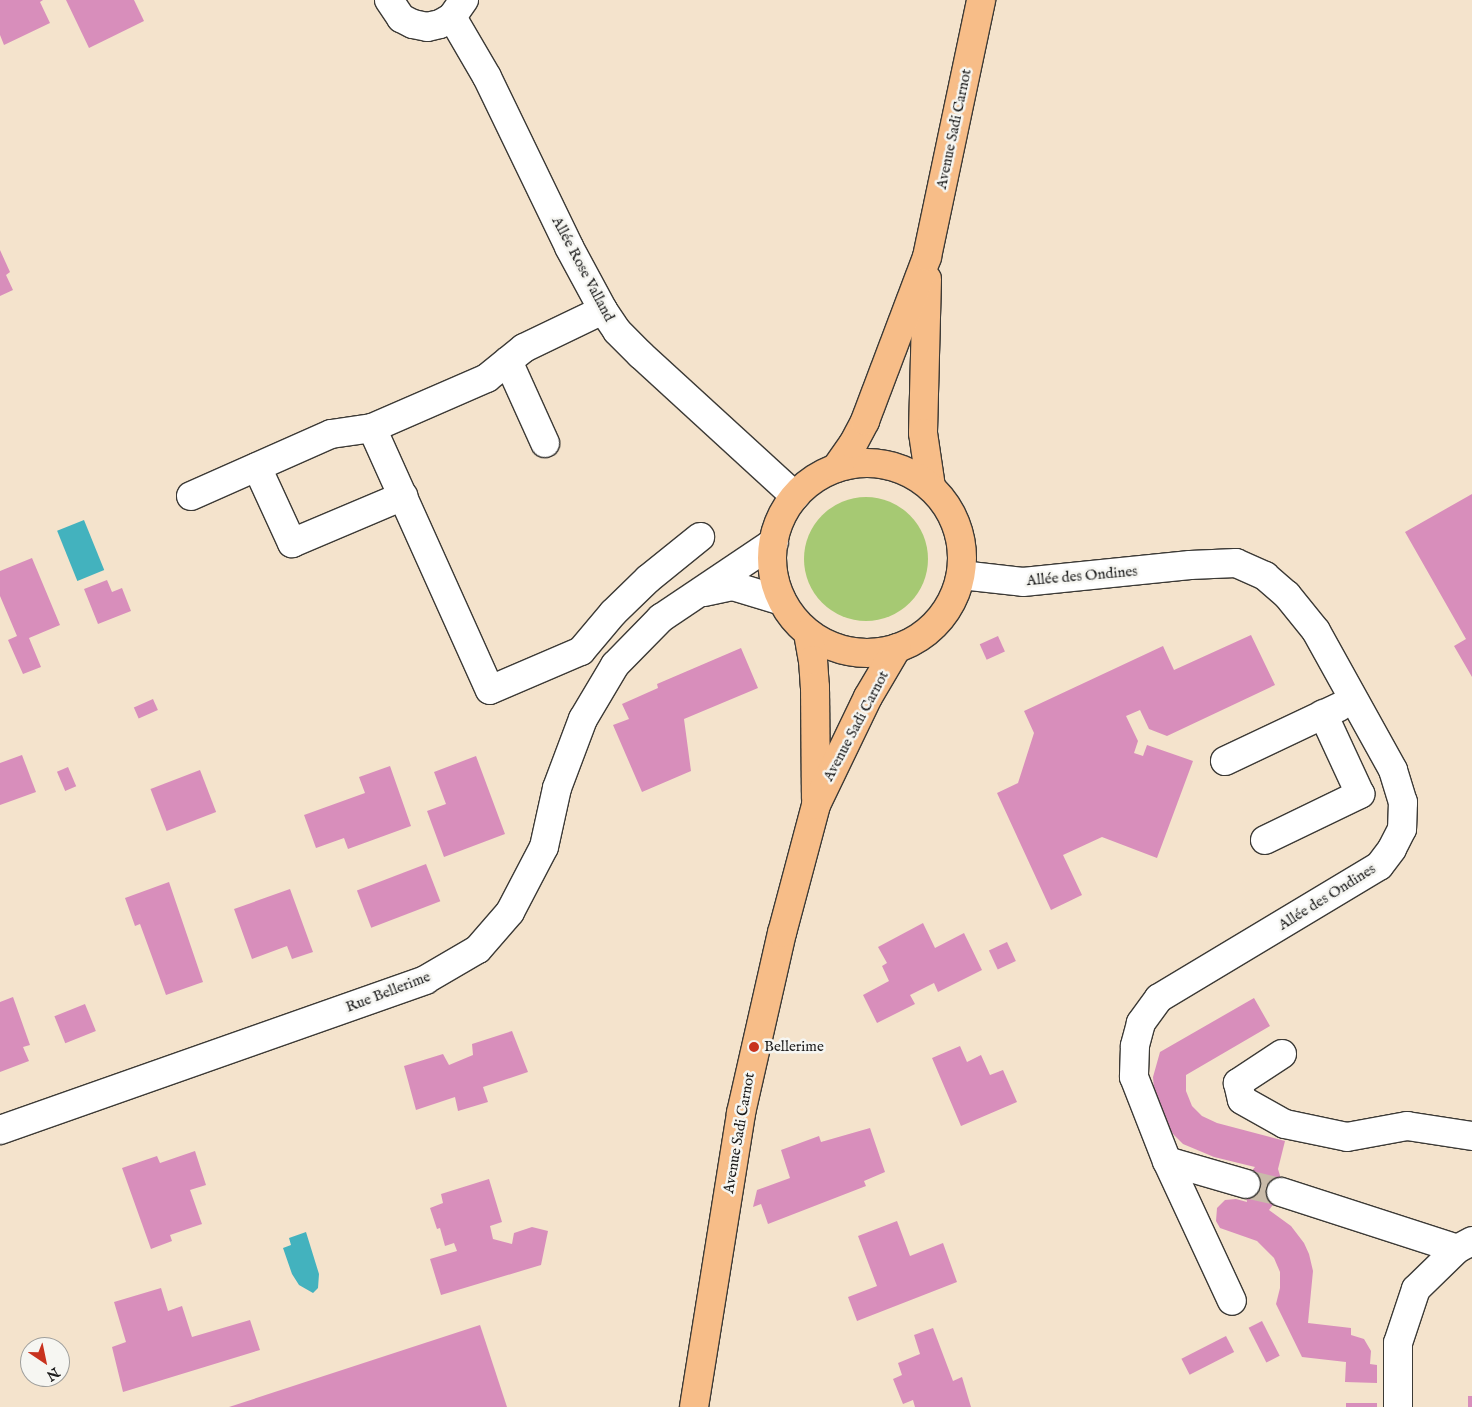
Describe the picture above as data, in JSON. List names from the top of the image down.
{
  "streets": {
    "main road": ["Avenue Sadi Carnot"],
    "street": ["Allée Rose Valland", "Allée des Ondines", "Rue Bellerime"]
  },
  "places": ["Bellerime"],
  "north": "bottom right"
}
